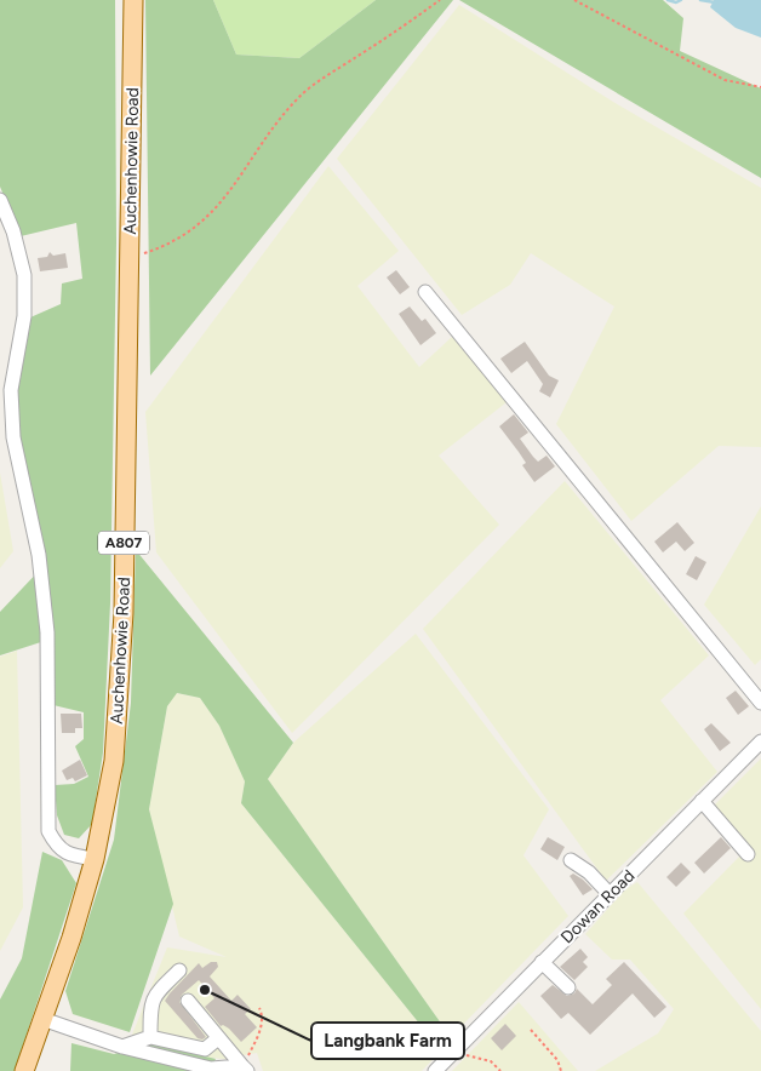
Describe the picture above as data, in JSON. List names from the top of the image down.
{
  "streets": {
    "main road": ["Auchenhowie Road", "A807"],
    "street": ["Dowan Road"]
  },
  "places": ["Langbank Farm"]
}
